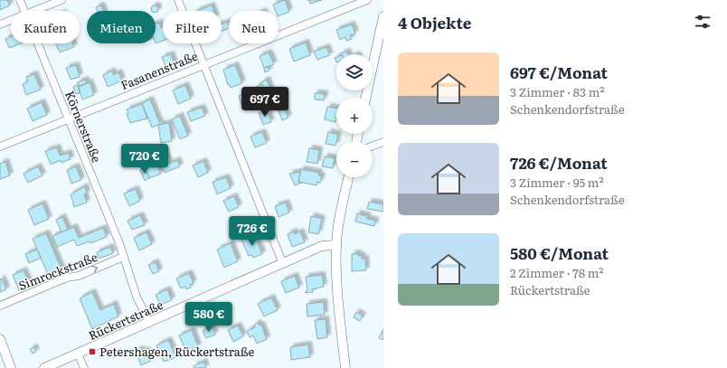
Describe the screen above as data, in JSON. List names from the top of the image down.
{
  "streets": {
    "street": [
      "Fasanenstraße",
      "Körnerstraße",
      "Simrockstraße",
      "Rückertstraße"
    ]
  },
  "crossings": [
    ["Fasanenstraße", "Körnerstraße"],
    ["Körnerstraße", "Simrockstraße"],
    ["Körnerstraße", "Rückertstraße"]
  ],
  "one_way": ["Simrockstraße"],
  "places": {
    "transit": ["Petershagen, Rückertstraße"]
  },
  "page": {
    "heading": "4 Objekte",
    "chip": [
      "Kaufen",
      "Mieten",
      "Filter",
      "Neu"
    ],
    "list": [
      {
        "name": "697 €/Monat",
        "note": "3 Zimmer · 83 m² · Schenkendorfstraße"
      },
      {
        "name": "726 €/Monat",
        "note": "3 Zimmer · 95 m² · Schenkendorfstraße"
      },
      {
        "name": "580 €/Monat",
        "note": "2 Zimmer · 78 m² · Rückertstraße"
      }
    ],
    "map_buttons": ["+", "−"],
    "price": [
      "697 €",
      "720 €",
      "726 €",
      "580 €"
    ]
  }
}
